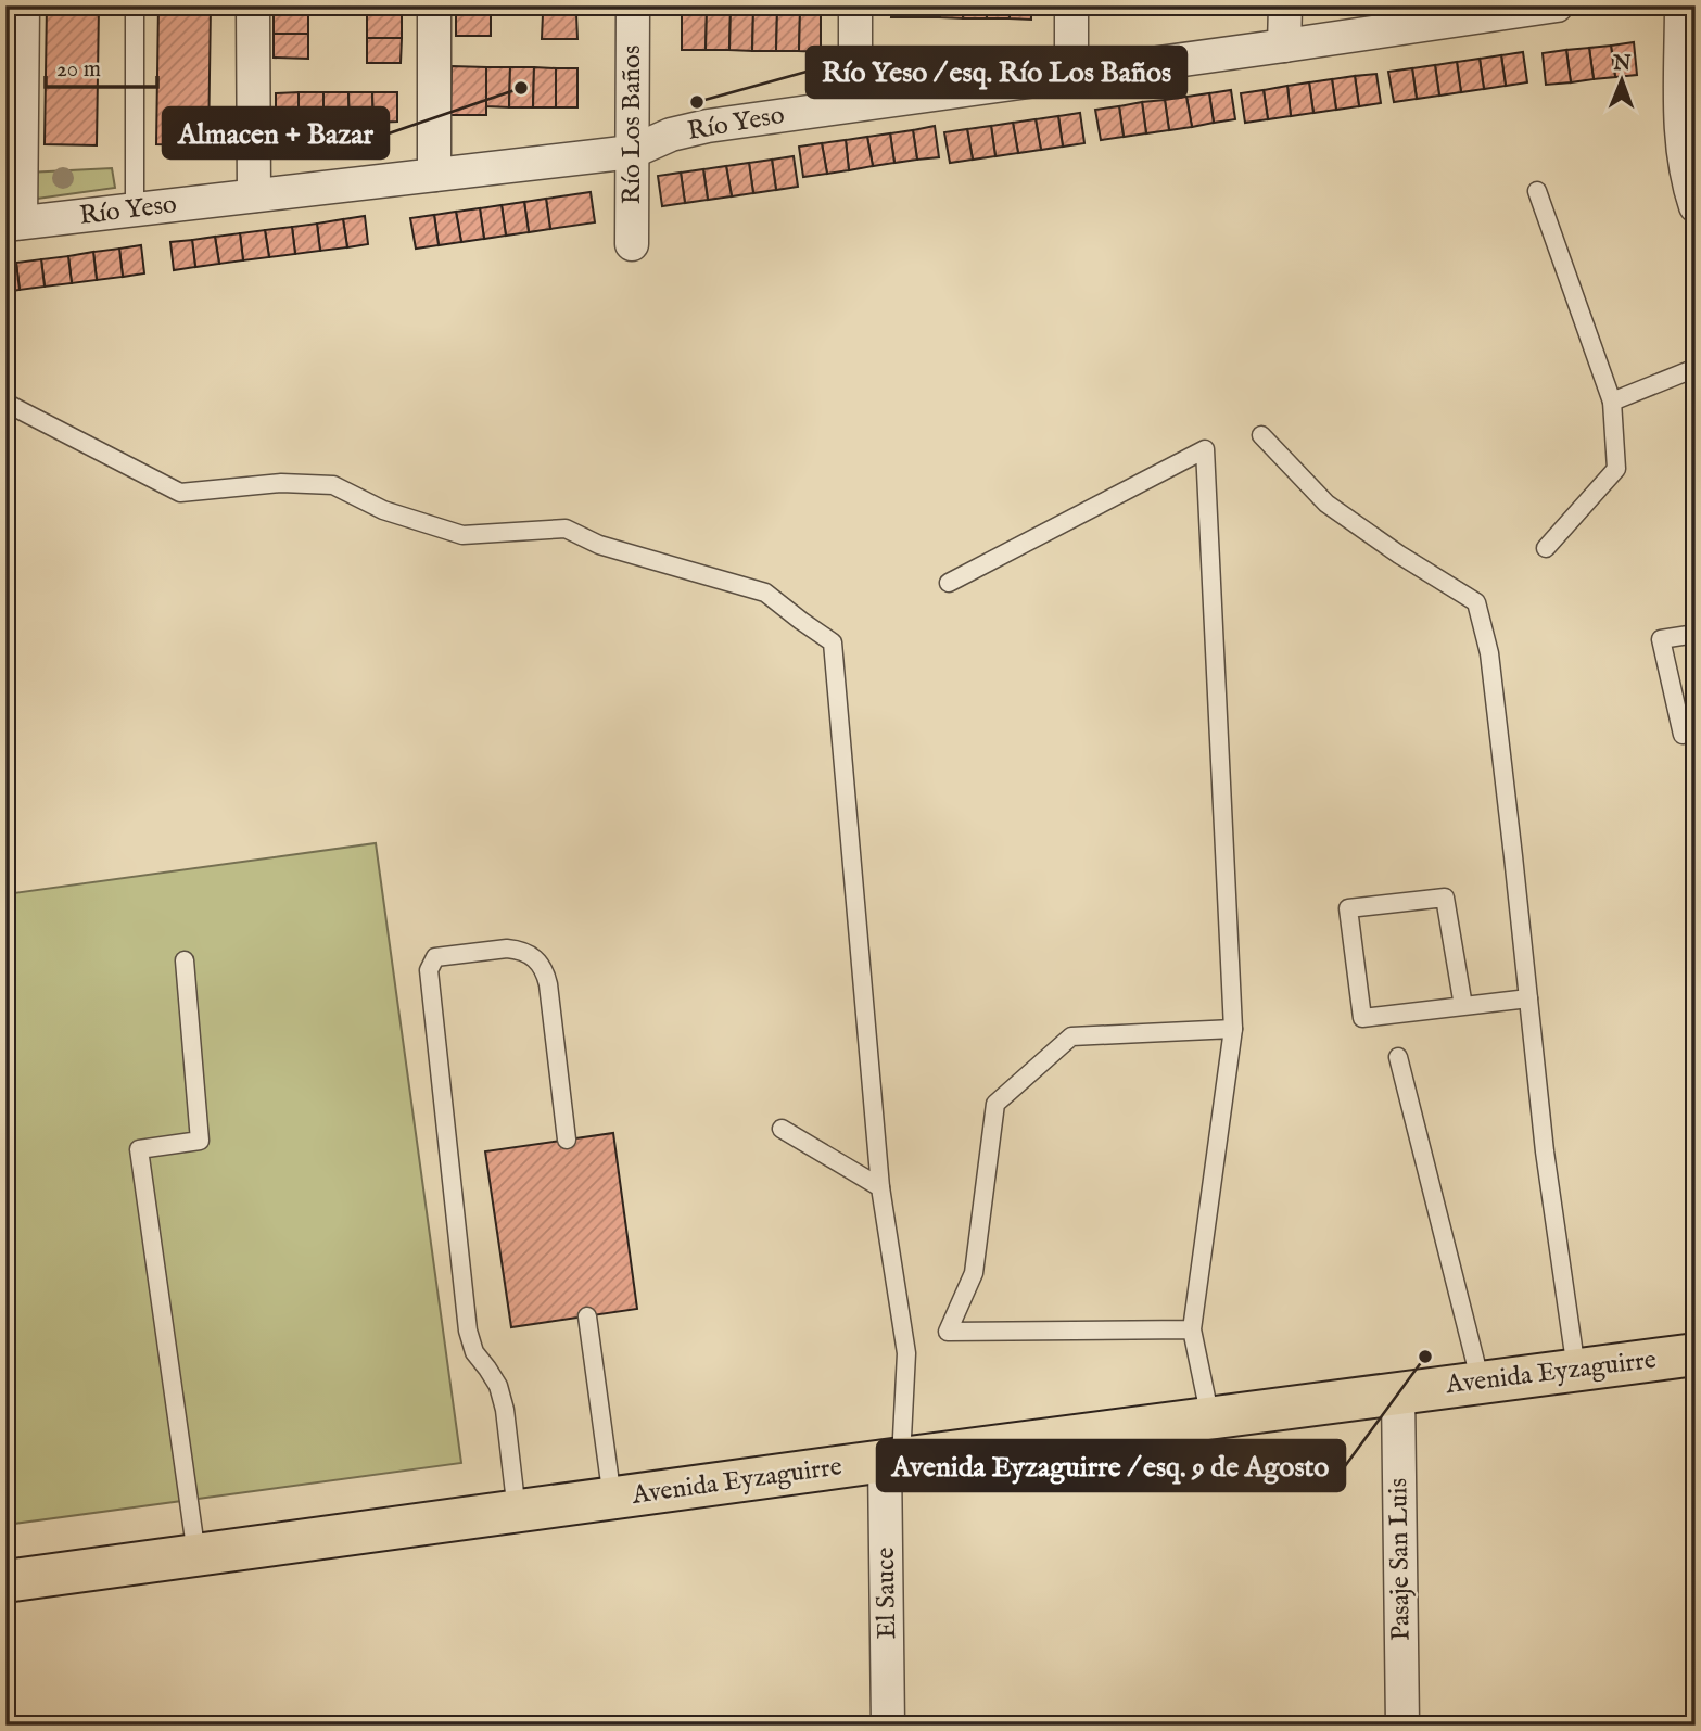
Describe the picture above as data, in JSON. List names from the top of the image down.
{
  "streets": {
    "main road": ["Avenida Eyzaguirre"],
    "street": [
      "Río Yeso",
      "Río Los Baños",
      "Pasaje San Luis",
      "El Sauce"
    ]
  },
  "crossings": [
    ["Río Yeso", "Río Los Baños"],
    ["Avenida Eyzaguirre", "Pasaje San Luis"],
    ["Avenida Eyzaguirre", "El Sauce"]
  ],
  "places": ["Almacen + Bazar", "Río Yeso / esq. Río Los Baños", "Avenida Eyzaguirre / esq. 9 de Agosto"],
  "scale_bar": "20 m",
  "north": "top"
}
